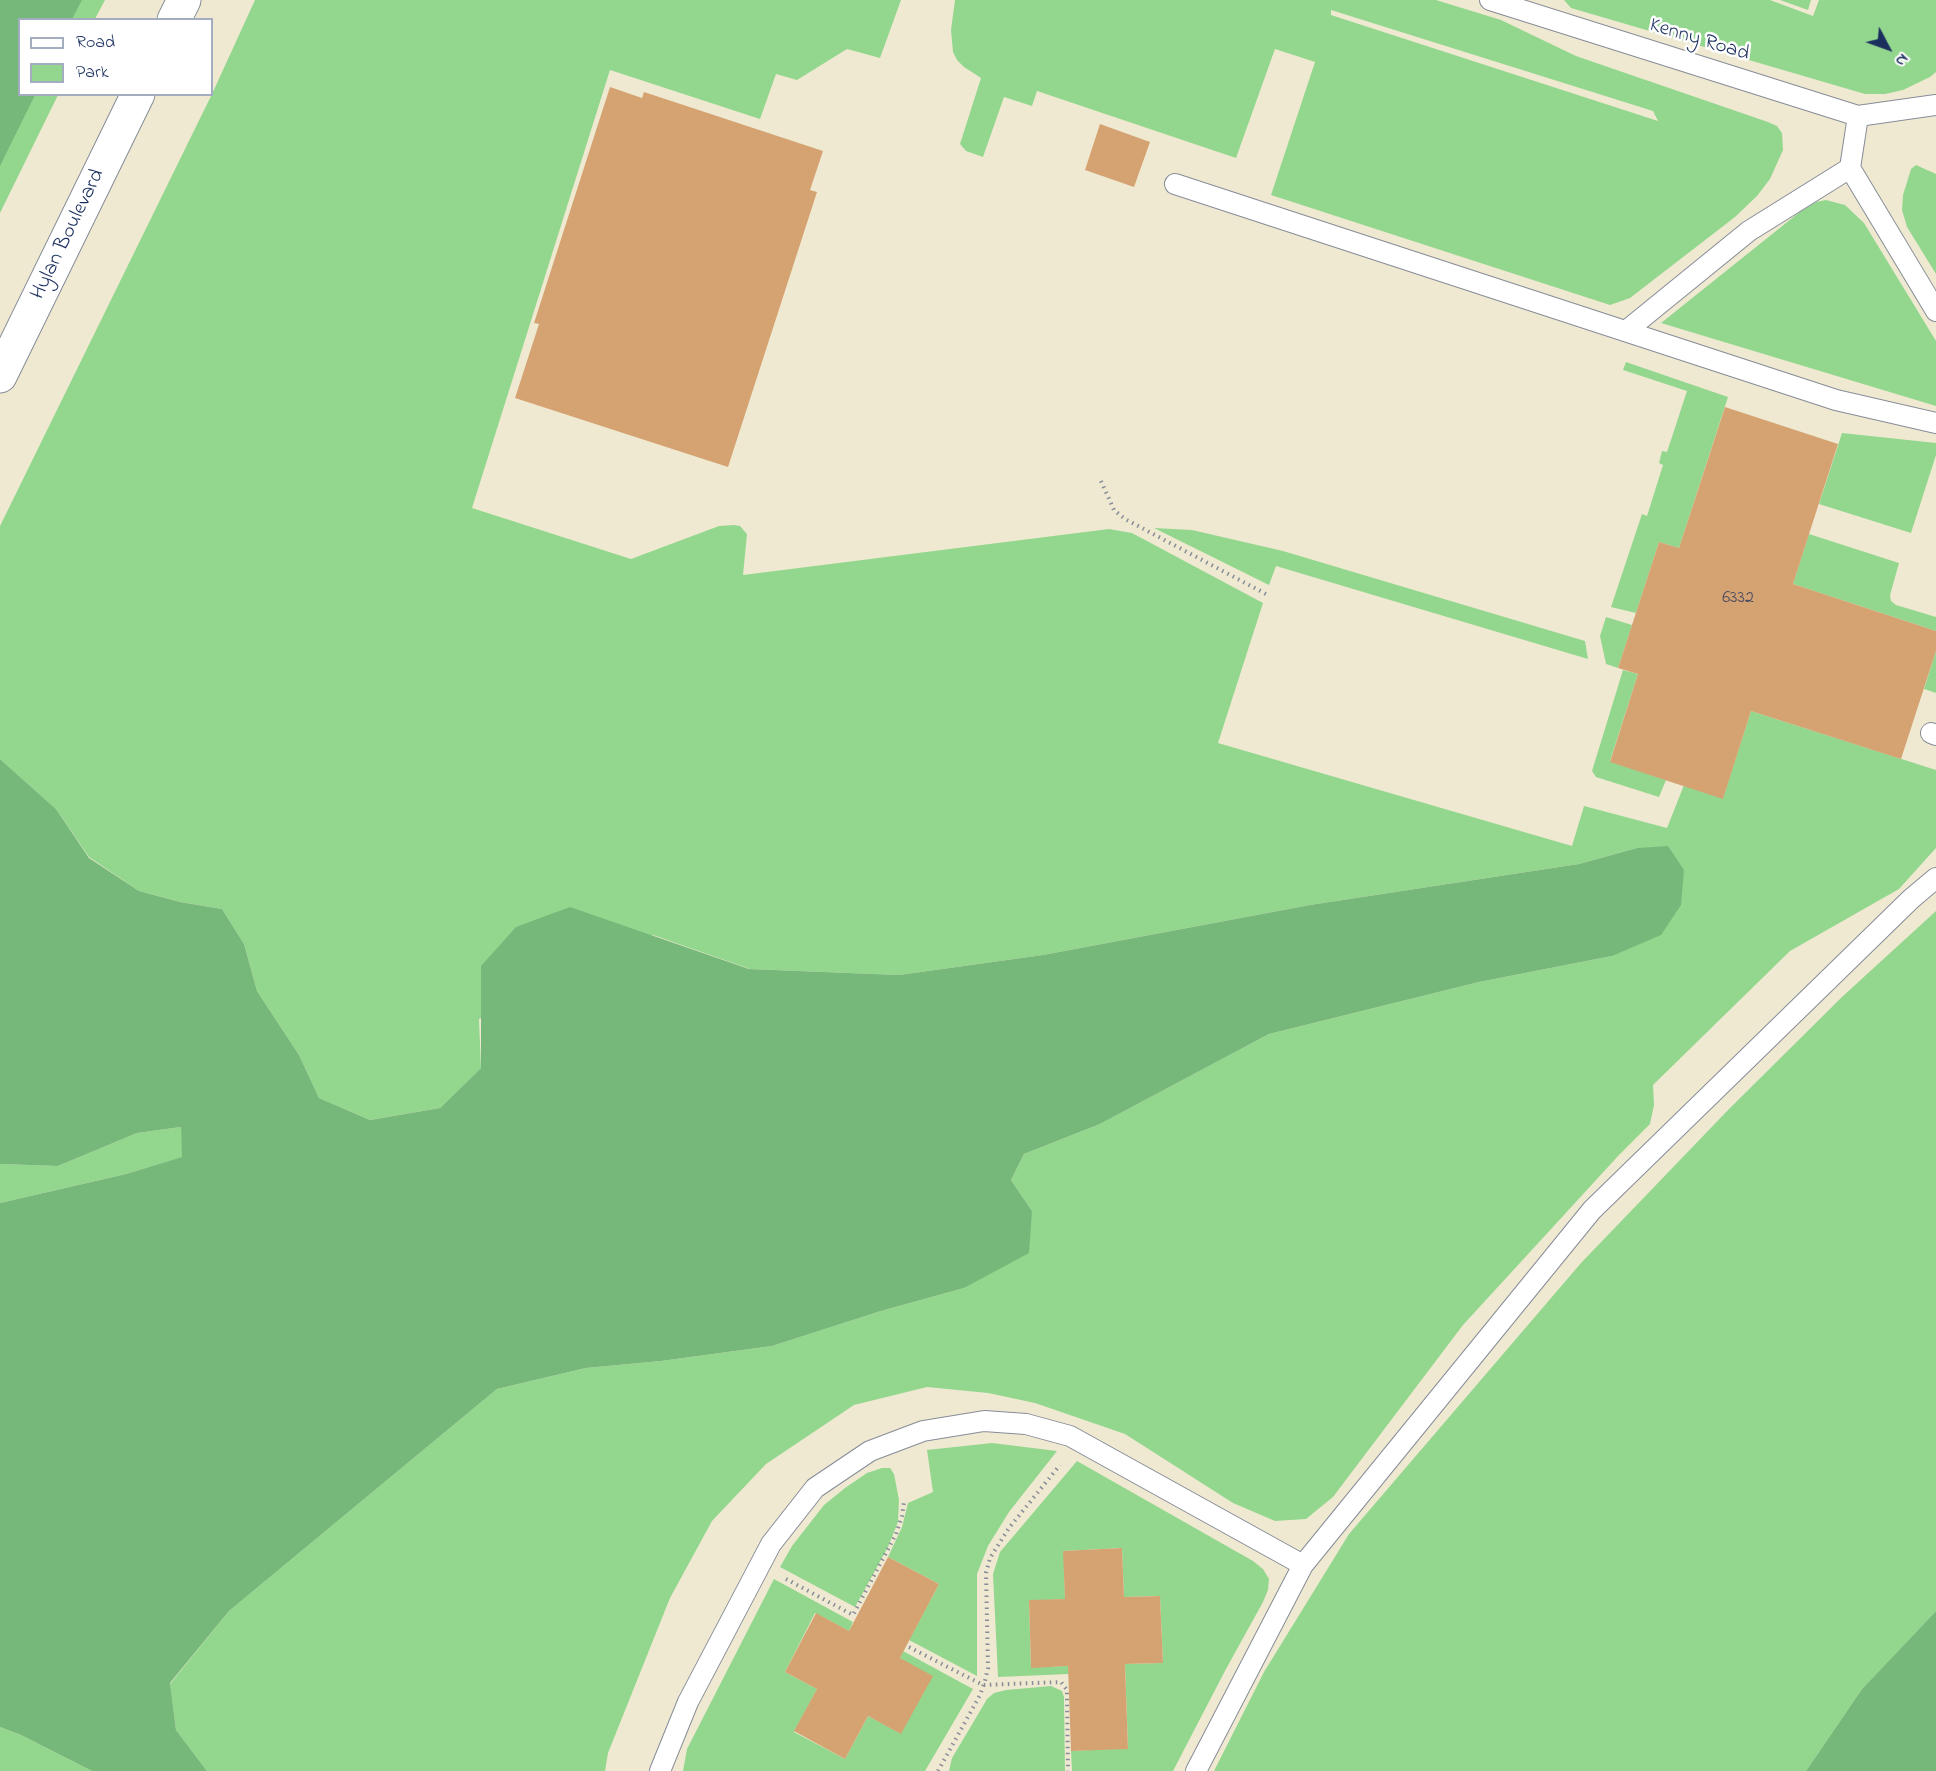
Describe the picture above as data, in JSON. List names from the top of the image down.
{
  "streets": {
    "main road": ["Hylan Boulevard"],
    "lane": ["Kenny Road"]
  },
  "house_numbers": ["6332"],
  "legend": ["Road", "Park"],
  "north": "bottom right"
}
